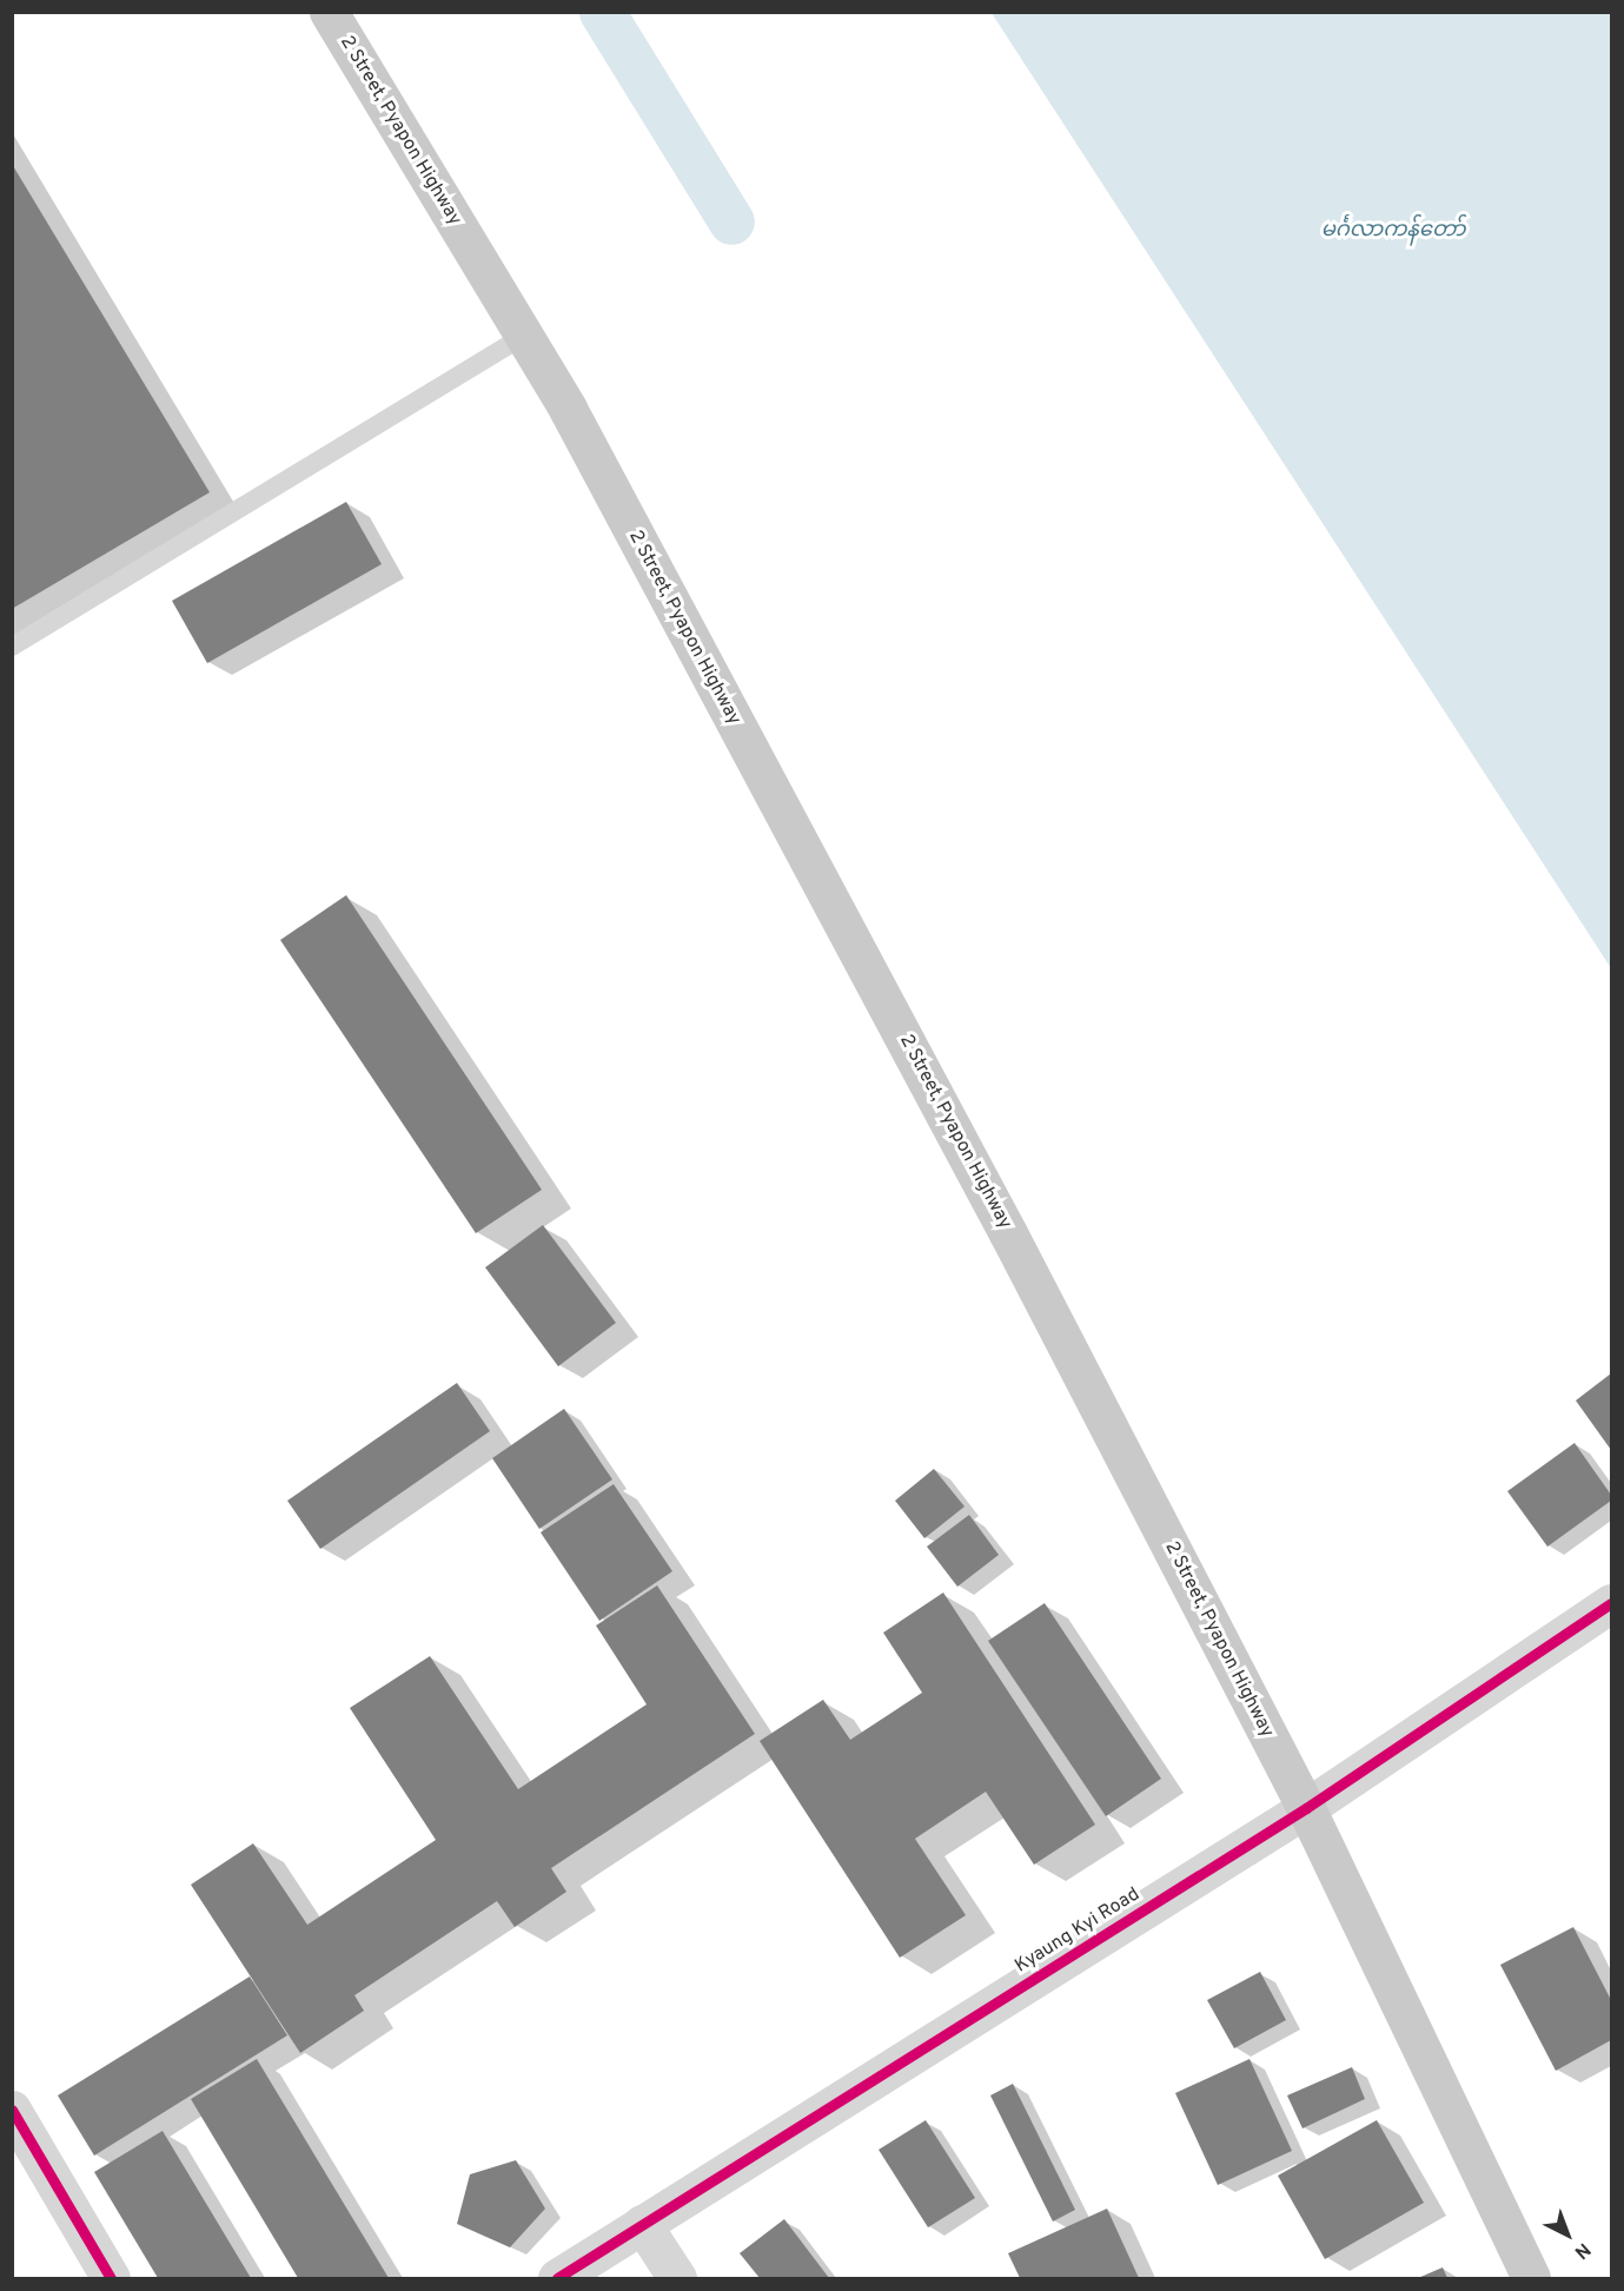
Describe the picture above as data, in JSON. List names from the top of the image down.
{
  "streets": {
    "main road": ["2 Street, Pyapon Highway"],
    "street": ["Kyaung Kyi Road"]
  },
  "crossings": [
    ["2 Street, Pyapon Highway", "Kyaung Kyi Road"]
  ],
  "water": ["မင်္ဂလာကန်တော်"],
  "north": "bottom right"
}
